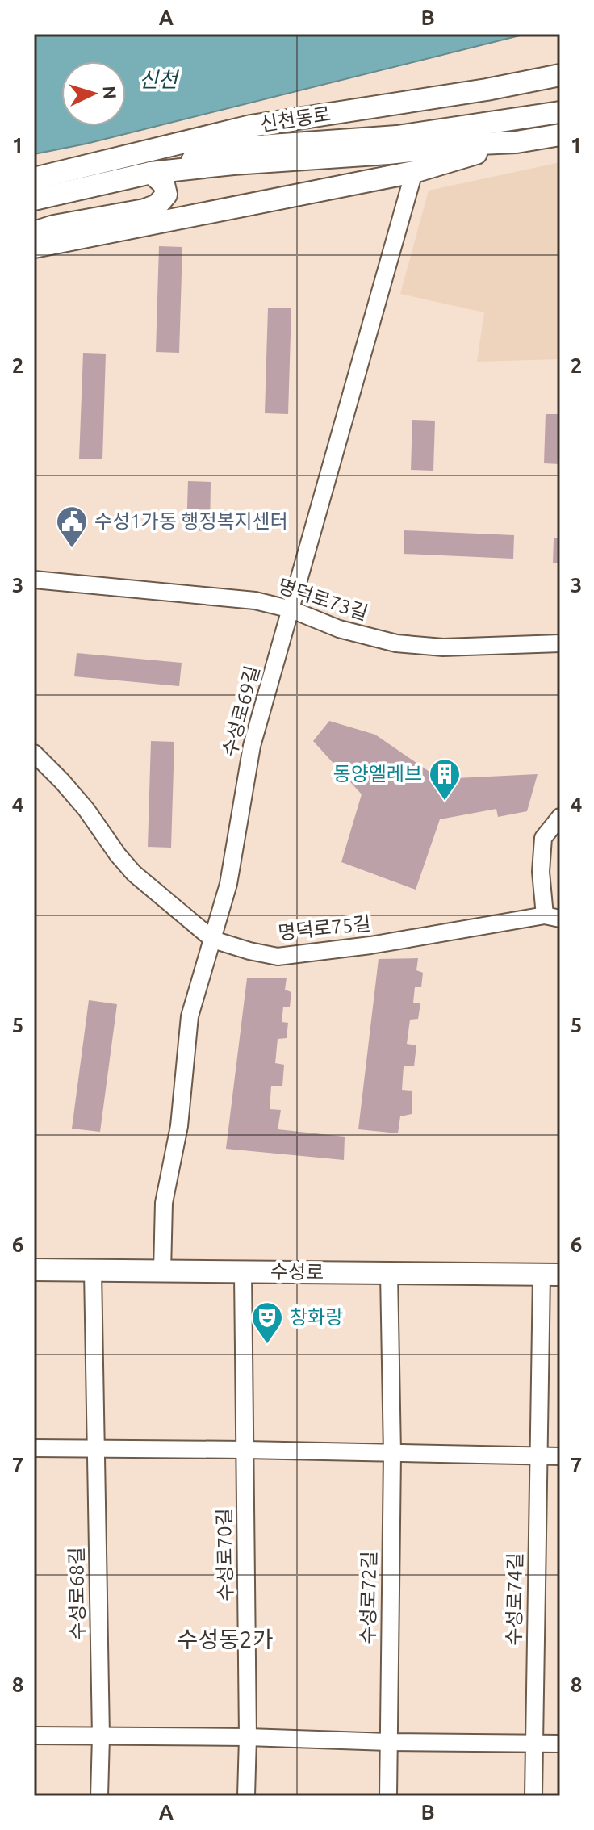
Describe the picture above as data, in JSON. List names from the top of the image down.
{
  "streets": {
    "main road": ["신천동로", "수성로"],
    "street": [
      "명덕로73길",
      "수성로69길",
      "명덕로75길",
      "수성로70길",
      "수성로68길",
      "수성로72길",
      "수성로74길"
    ]
  },
  "crossings": [
    ["명덕로73길", "수성로69길"],
    ["수성로69길", "명덕로75길"],
    ["수성로69길", "수성로"],
    ["수성로", "수성로70길"],
    ["수성로", "수성로68길"],
    ["수성로", "수성로72길"],
    ["수성로", "수성로74길"]
  ],
  "districts": ["수성동2가"],
  "water": ["신천"],
  "places": {
    "public building": ["수성1가동 행정복지센터"],
    "building": ["동양엘레브"],
    "theatre": ["창화랑"]
  },
  "north": "right",
  "grid": {
    "columns": ["A", "B"],
    "rows": [
      "1",
      "2",
      "3",
      "4",
      "5",
      "6",
      "7",
      "8"
    ]
  }
}
